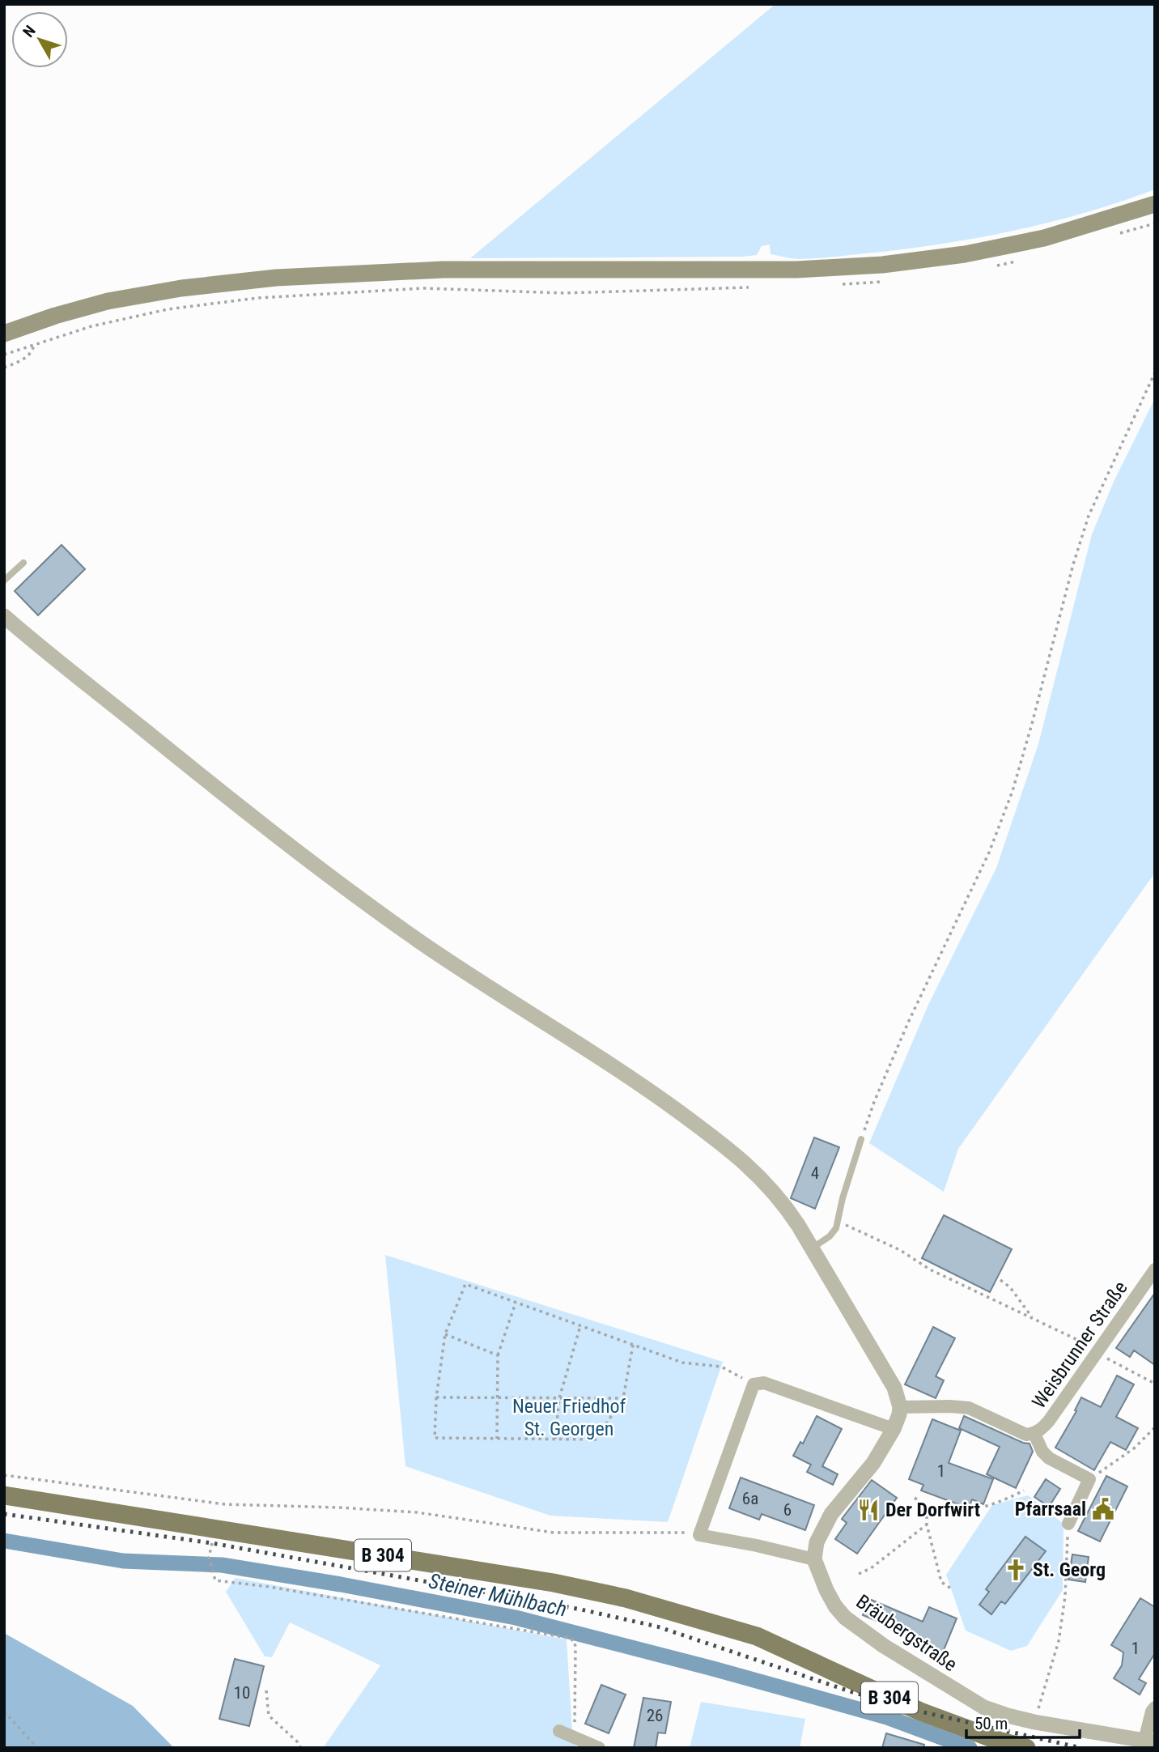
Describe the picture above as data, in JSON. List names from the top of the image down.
{
  "streets": {
    "main road": ["B 304"],
    "street": ["Weisbrunner Straße", "Bräubergstraße"]
  },
  "water": ["Steiner Mühlbach"],
  "parks": ["Neuer Friedhof St. Georgen"],
  "places": {
    "public building": ["Pfarrsaal"],
    "restaurant": ["Der Dorfwirt"],
    "church": ["St. Georg"]
  },
  "house_numbers": [
    "4",
    "1",
    "6a",
    "6",
    "1",
    "10",
    "26"
  ],
  "scale_bar": "50 m",
  "north": "top left"
}
